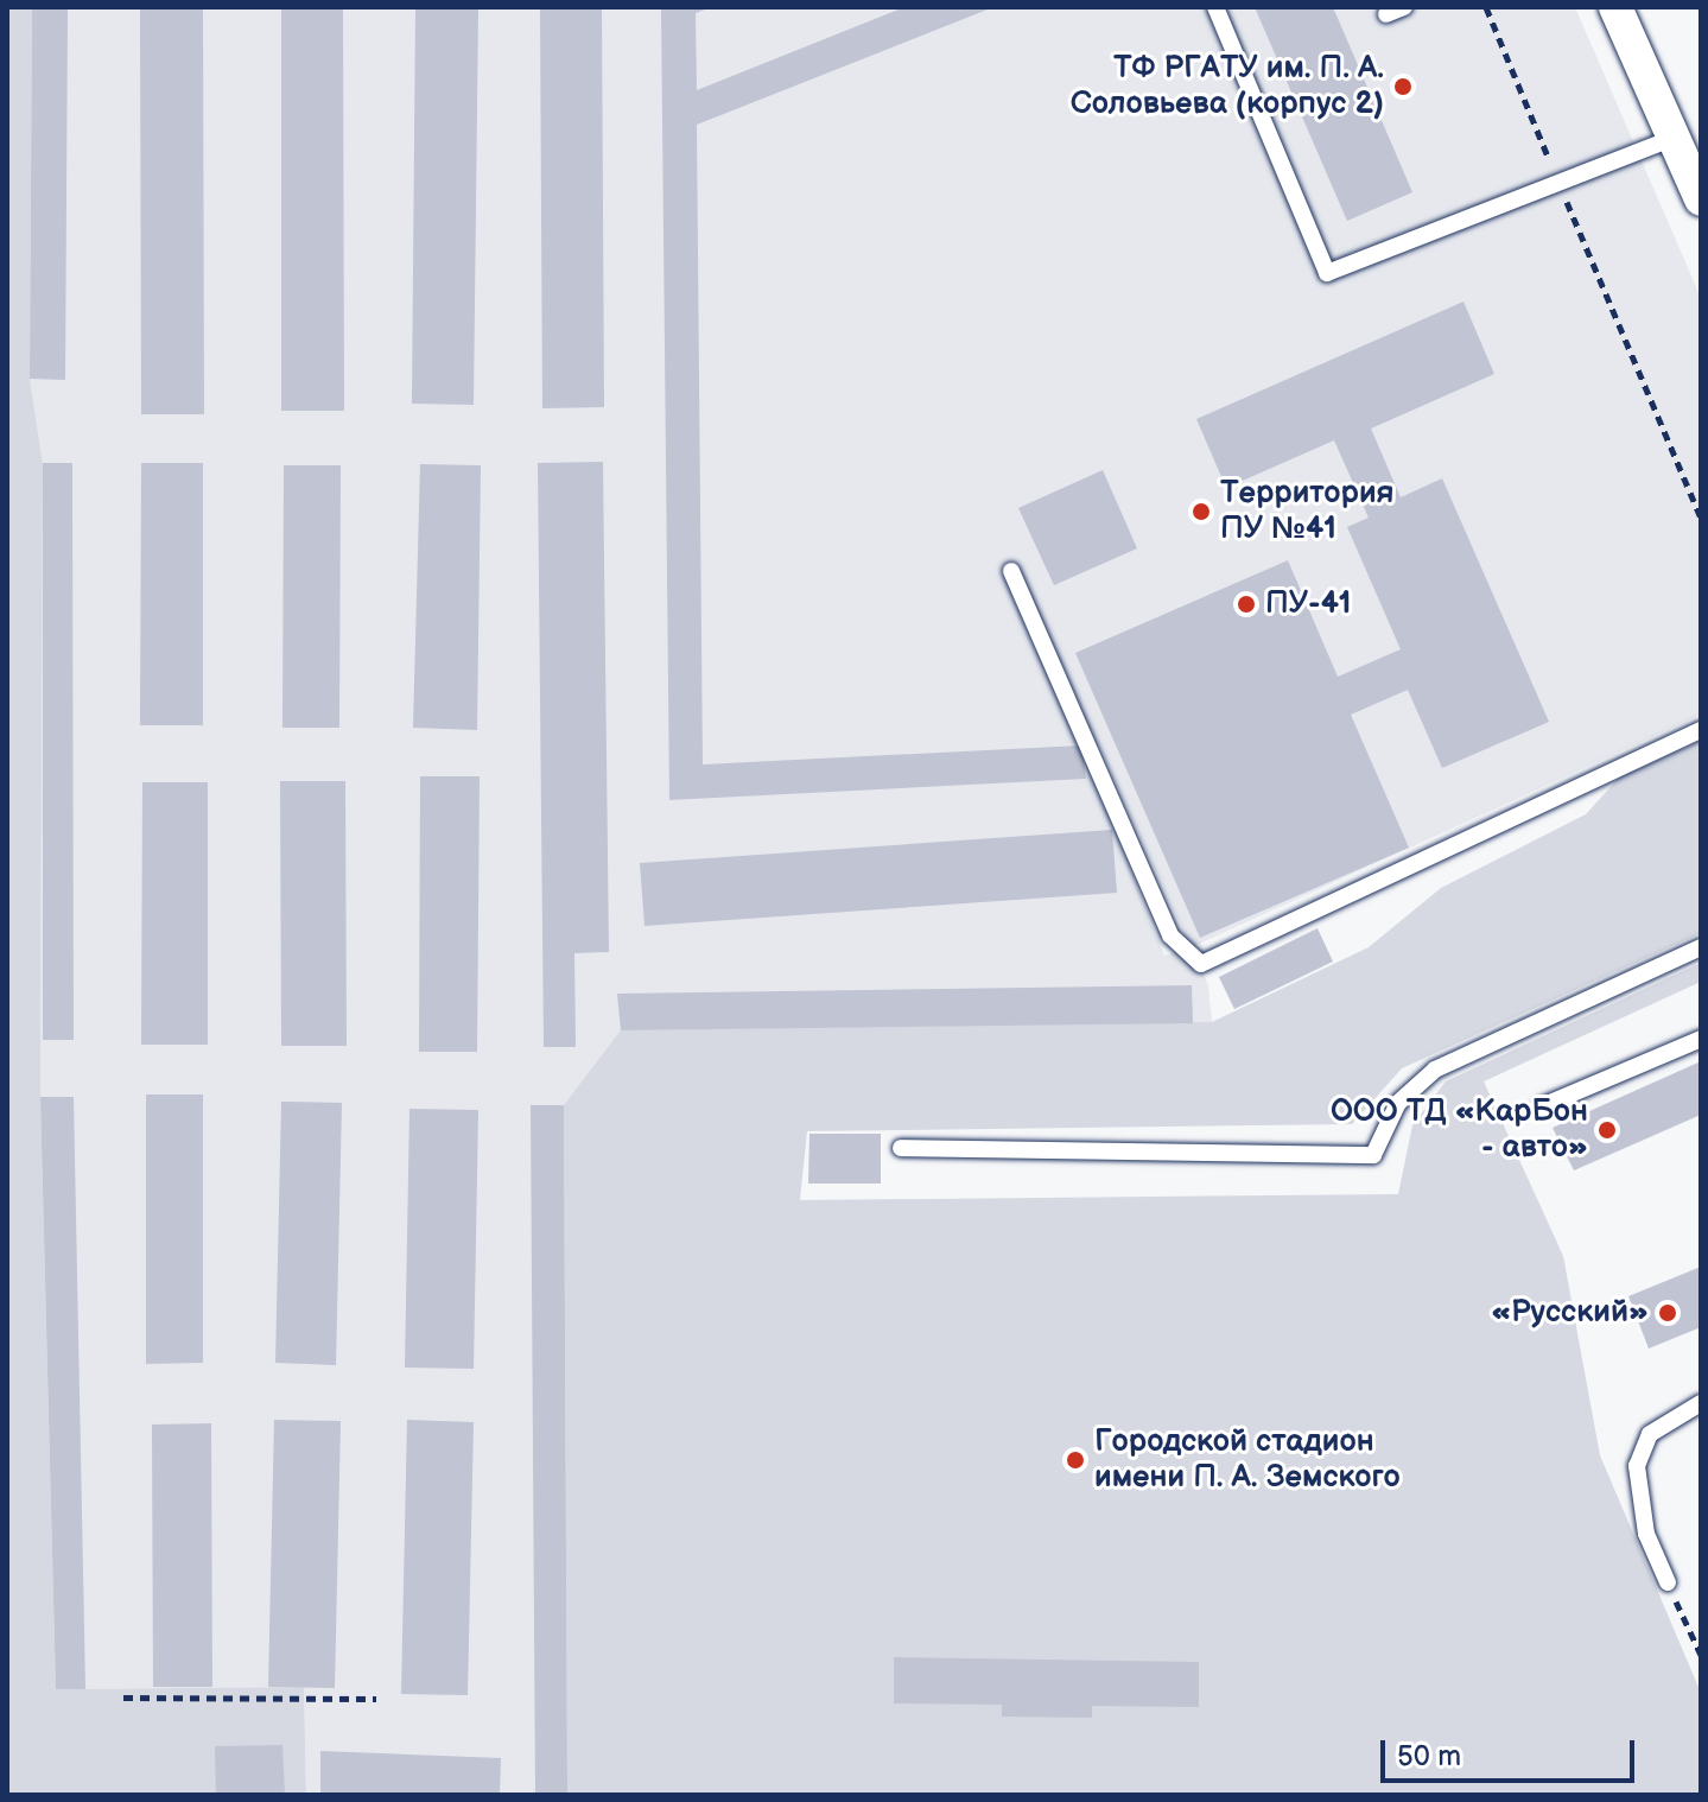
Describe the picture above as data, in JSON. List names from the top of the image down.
{
  "places": [
    "ТФ РГАТУ им. П. А. Соловьева (корпус 2)",
    "Территория ПУ №41",
    "ПУ-41",
    "ООО ТД «КарБон - авто»",
    "«Русский»",
    "Городской стадион имени П. А. Земского"
  ],
  "scale_bar": "50 m"
}
